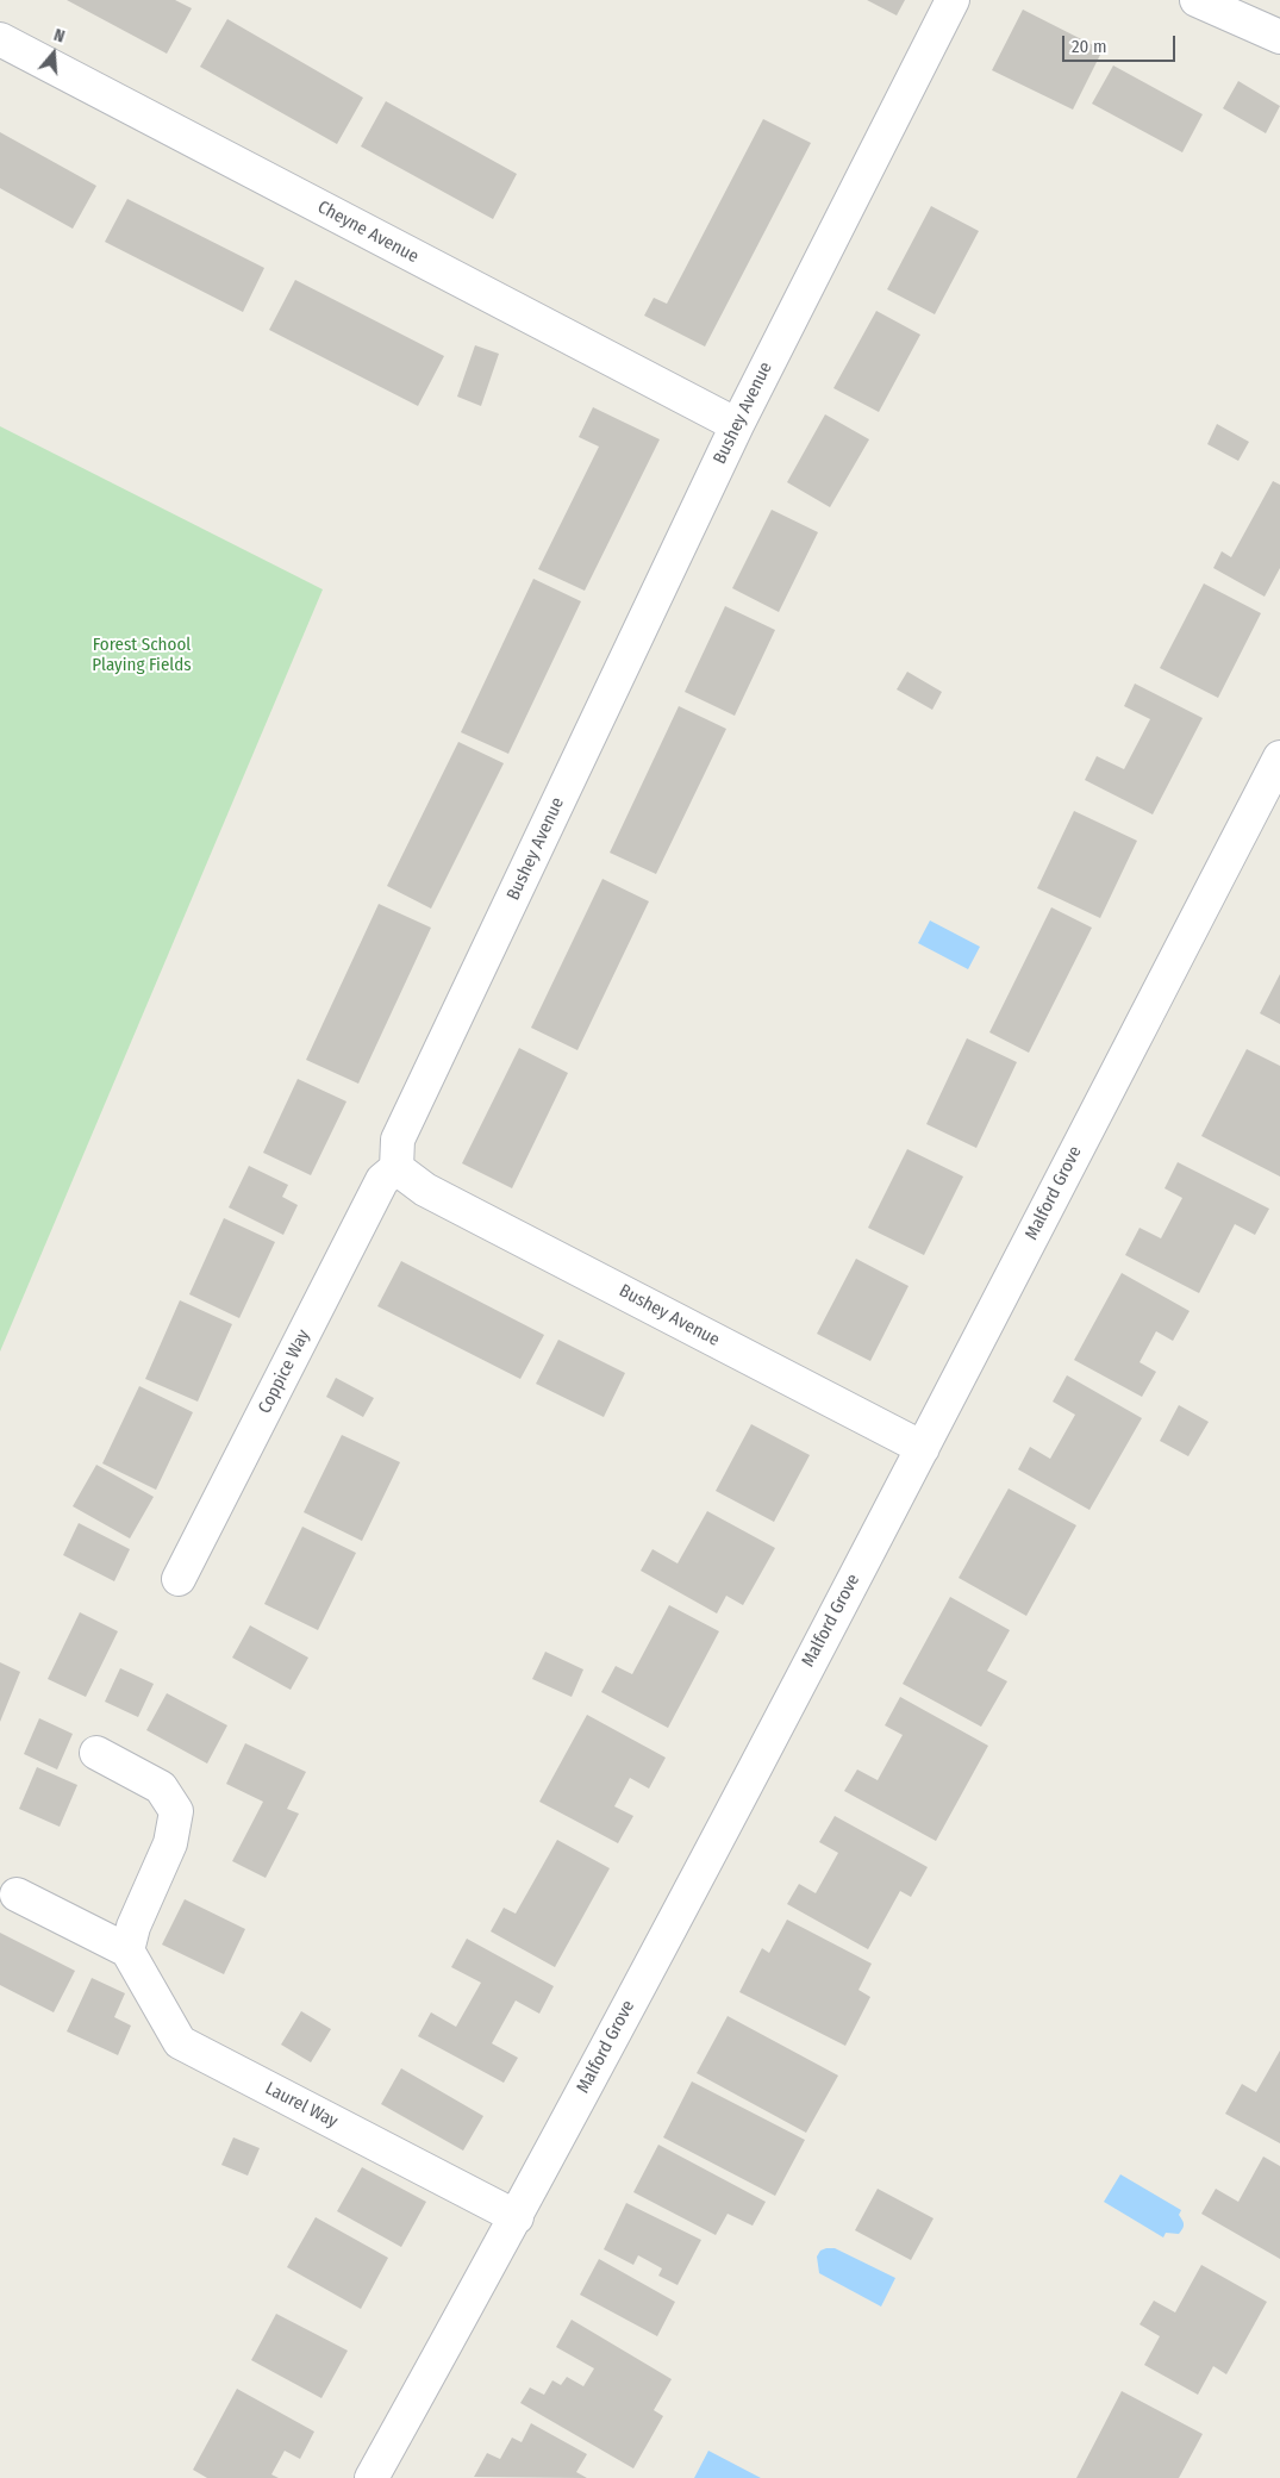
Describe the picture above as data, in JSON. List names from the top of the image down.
{
  "streets": {
    "street": [
      "Cheyne Avenue",
      "Bushey Avenue",
      "Malford Grove",
      "Coppice Way",
      "Laurel Way"
    ]
  },
  "crossings": [
    ["Cheyne Avenue", "Bushey Avenue"],
    ["Bushey Avenue", "Malford Grove"],
    ["Bushey Avenue", "Coppice Way"],
    ["Malford Grove", "Laurel Way"]
  ],
  "parks": ["Forest School Playing Fields"],
  "scale_bar": "20 m",
  "north": "top"
}
